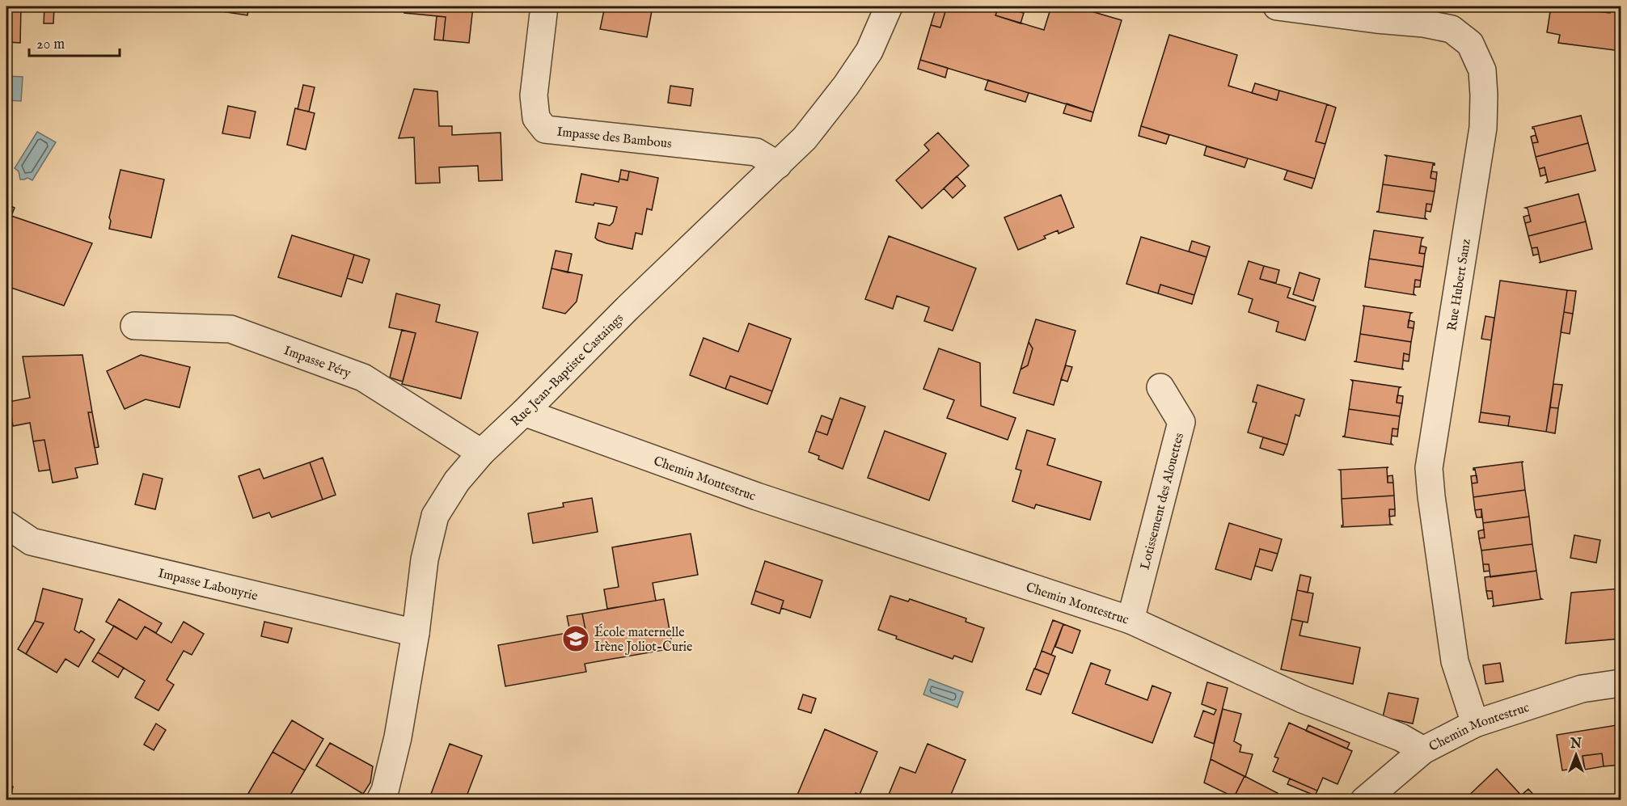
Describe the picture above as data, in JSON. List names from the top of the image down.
{
  "streets": {
    "street": [
      "Impasse des Bambous",
      "Rue Hubert Sanz",
      "Impasse Péry",
      "Rue Jean-Baptiste Castaings",
      "Chemin Montestruc",
      "Lotissement des Alouettes",
      "Impasse Labouyrie"
    ]
  },
  "crossings": [
    ["Impasse des Bambous", "Rue Jean-Baptiste Castaings"],
    ["Rue Hubert Sanz", "Chemin Montestruc"],
    ["Impasse Péry", "Rue Jean-Baptiste Castaings"],
    ["Rue Jean-Baptiste Castaings", "Chemin Montestruc"],
    ["Rue Jean-Baptiste Castaings", "Impasse Labouyrie"],
    ["Chemin Montestruc", "Lotissement des Alouettes"]
  ],
  "places": {
    "school or university": ["École maternelle Irène Joliot-Curie"]
  },
  "scale_bar": "20 m",
  "north": "top"
}
